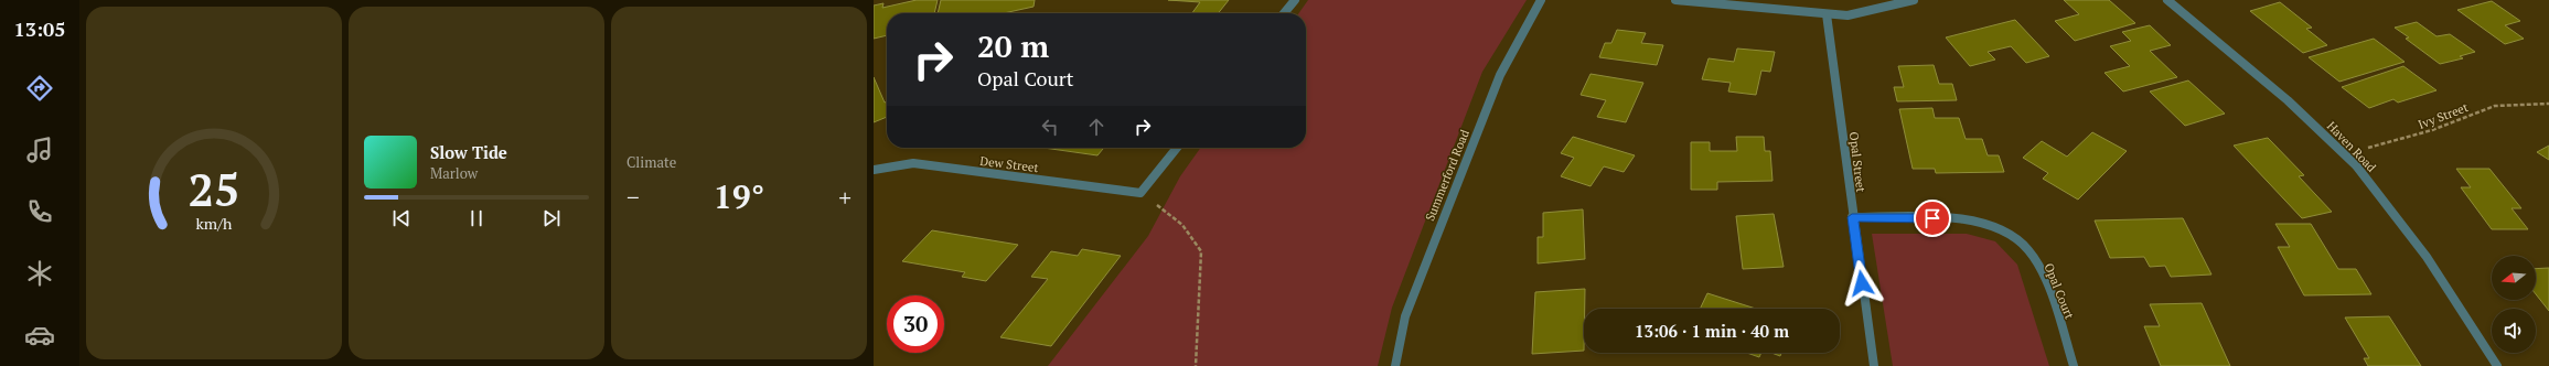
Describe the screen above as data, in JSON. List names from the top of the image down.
{
  "streets": {
    "street": [
      "Haven Road",
      "Opal Street",
      "Dew Street",
      "Summerford Road",
      "Opal Court"
    ],
    "path": ["Ivy Street"]
  },
  "crossings": [
    ["Ivy Street", "Haven Road"],
    ["Opal Street", "Opal Court"]
  ],
  "north": "left",
  "page": {
    "tabs": "13:05",
    "tile": "Climate",
    "turn": ["20 m", "Opal Court"],
    "song": ["Slow Tide", "Marlow"],
    "heat": ["−", "19°", "+"],
    "limit": "30",
    "trip": "13:06 · 1 min · 40 m",
    "gauge": ["25", "km/h"]
  }
}
